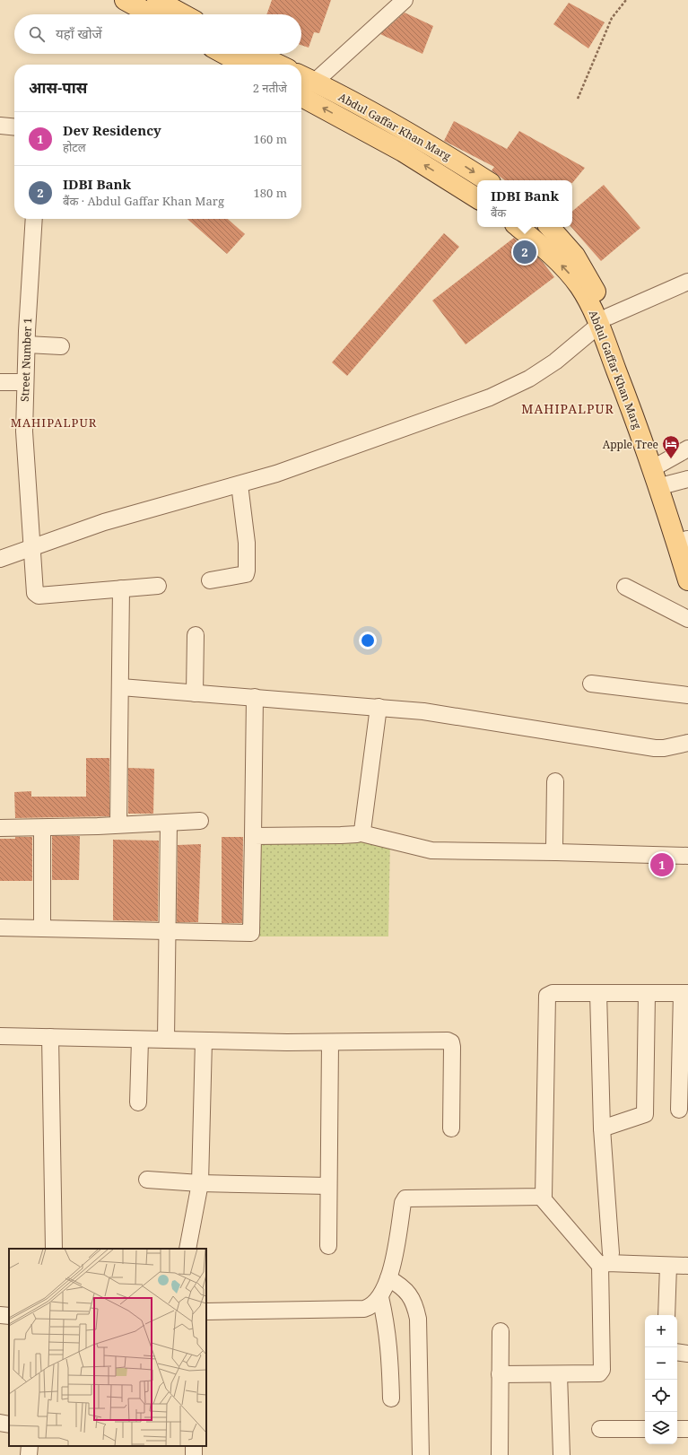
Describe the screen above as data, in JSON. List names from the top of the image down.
{
  "streets": {
    "main road": ["Abdul Gaffar Khan Marg"],
    "street": ["Street Number 1"]
  },
  "districts": ["MAHIPALPUR", "MAHIPALPUR"],
  "places": {
    "hotel": ["Apple Tree"]
  },
  "page": {
    "search": "यहाँ खोजें",
    "heading": ["आस-पास", "2 नतीजे"],
    "list": [
      {
        "mark": "1",
        "name": "Dev Residency",
        "note": "होटल",
        "value": "160 m"
      },
      {
        "mark": "2",
        "name": "IDBI Bank",
        "note": "बैंक · Abdul Gaffar Khan Marg",
        "value": "180 m"
      }
    ],
    "popup": ["IDBI Bank", "बैंक"],
    "pins": ["2", "1"],
    "map_buttons": ["+", "−"]
  }
}
